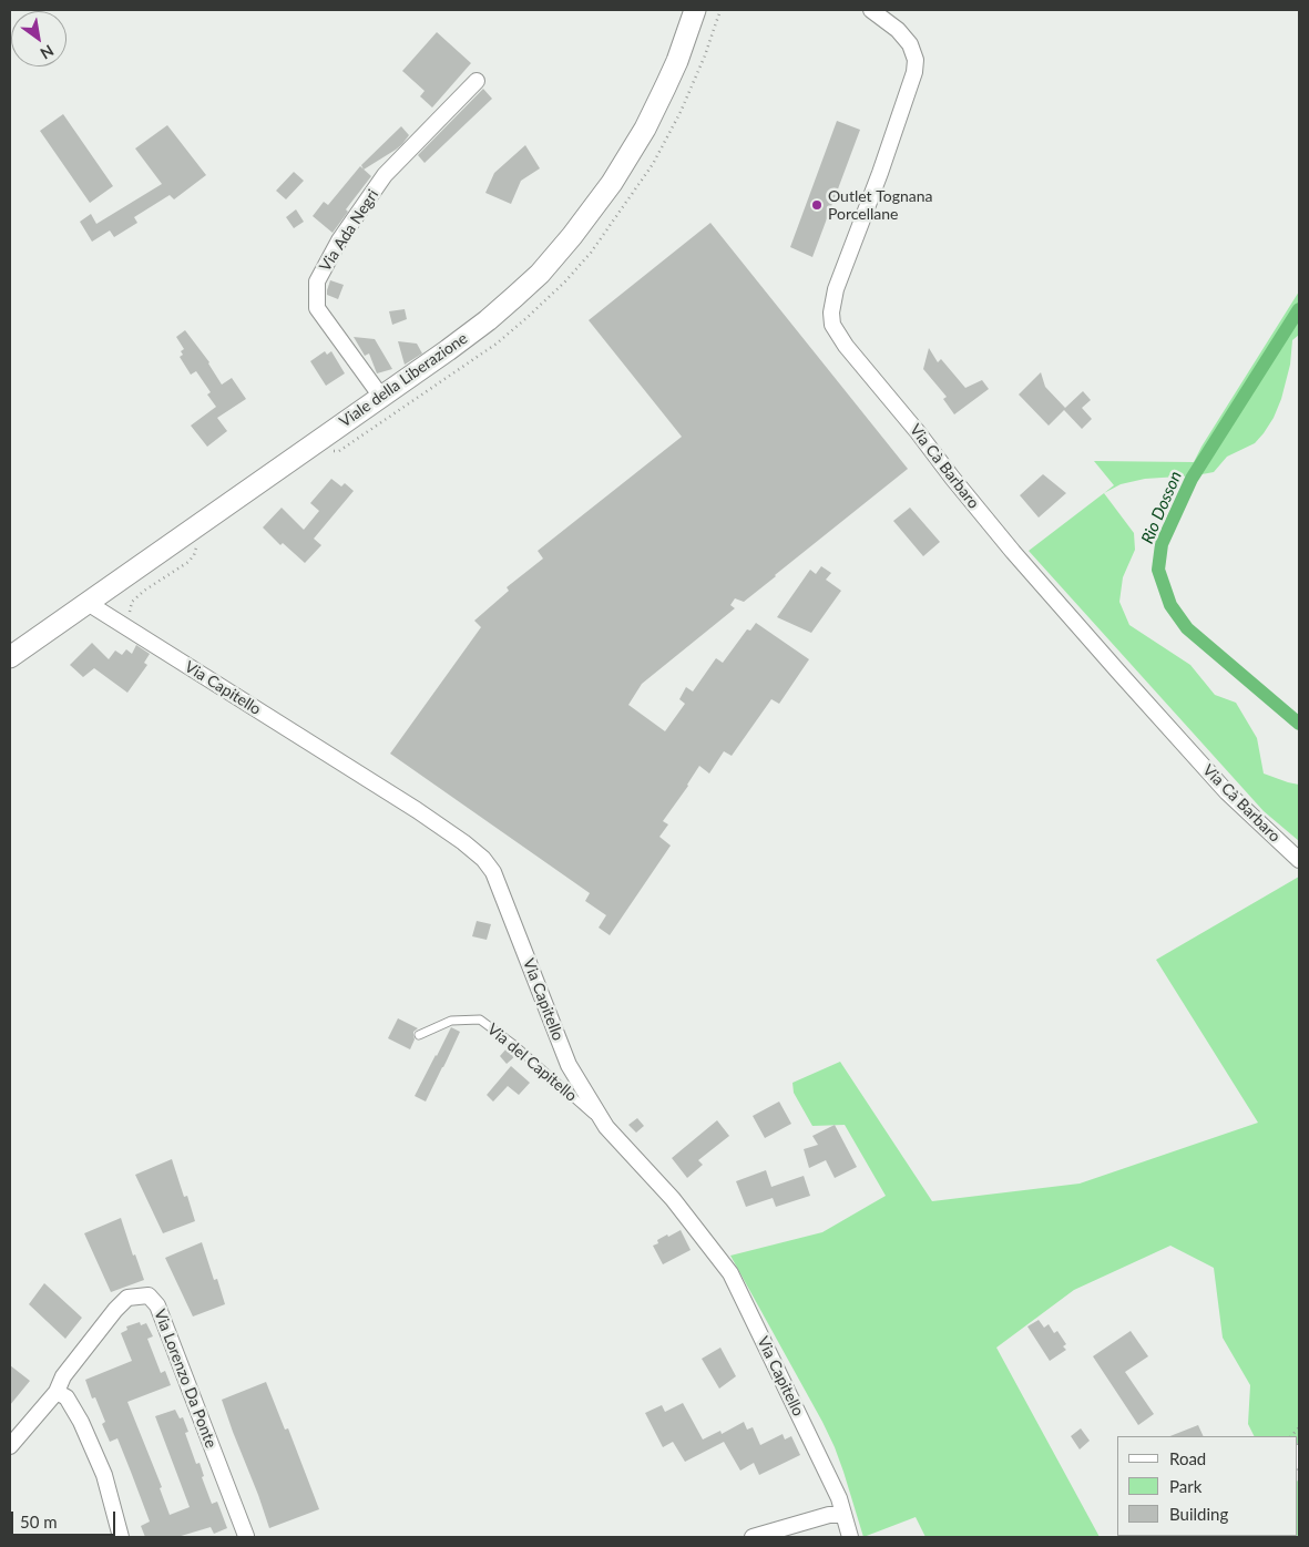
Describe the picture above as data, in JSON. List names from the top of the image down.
{
  "streets": {
    "street": [
      "Via Ada Negri",
      "Viale della Liberazione",
      "Via Cà Barbaro",
      "Via Capitello",
      "Via Lorenzo Da Ponte"
    ],
    "lane": ["Via del Capitello"]
  },
  "crossings": [
    ["Via Ada Negri", "Viale della Liberazione"],
    ["Viale della Liberazione", "Via Capitello"],
    ["Via Capitello", "Via del Capitello"]
  ],
  "water": ["Rio Dosson"],
  "places": ["Outlet Tognana Porcellane"],
  "legend": ["Road", "Park", "Building"],
  "scale_bar": "50 m",
  "north": "bottom right"
}
